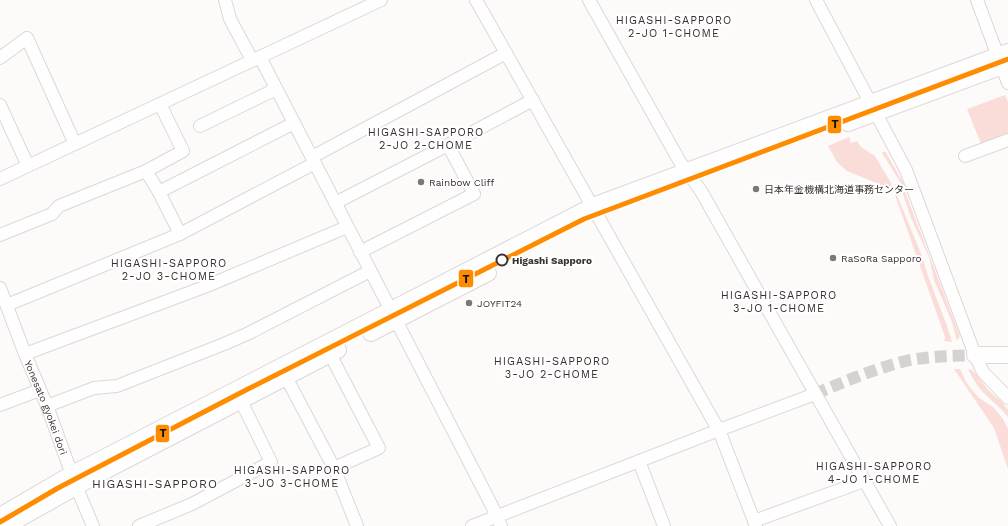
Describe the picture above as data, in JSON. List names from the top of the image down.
{
  "streets": {
    "street": ["Yonesato gyokei dori"]
  },
  "districts": [
    "HIGASHI-SAPPORO 2-JO 1-CHOME",
    "HIGASHI-SAPPORO 2-JO 2-CHOME",
    "HIGASHI-SAPPORO 2-JO 3-CHOME",
    "HIGASHI-SAPPORO 3-JO 1-CHOME",
    "HIGASHI-SAPPORO 3-JO 2-CHOME",
    "HIGASHI-SAPPORO 4-JO 1-CHOME",
    "HIGASHI-SAPPORO 3-JO 3-CHOME",
    "HIGASHI-SAPPORO"
  ],
  "places": [
    "Rainbow Cliff",
    "日本年金機構北海道事務センター",
    "RaSoRa Sapporo",
    "Higashi Sapporo",
    "JOYFIT24"
  ],
  "lines": ["transit line T"]
}
